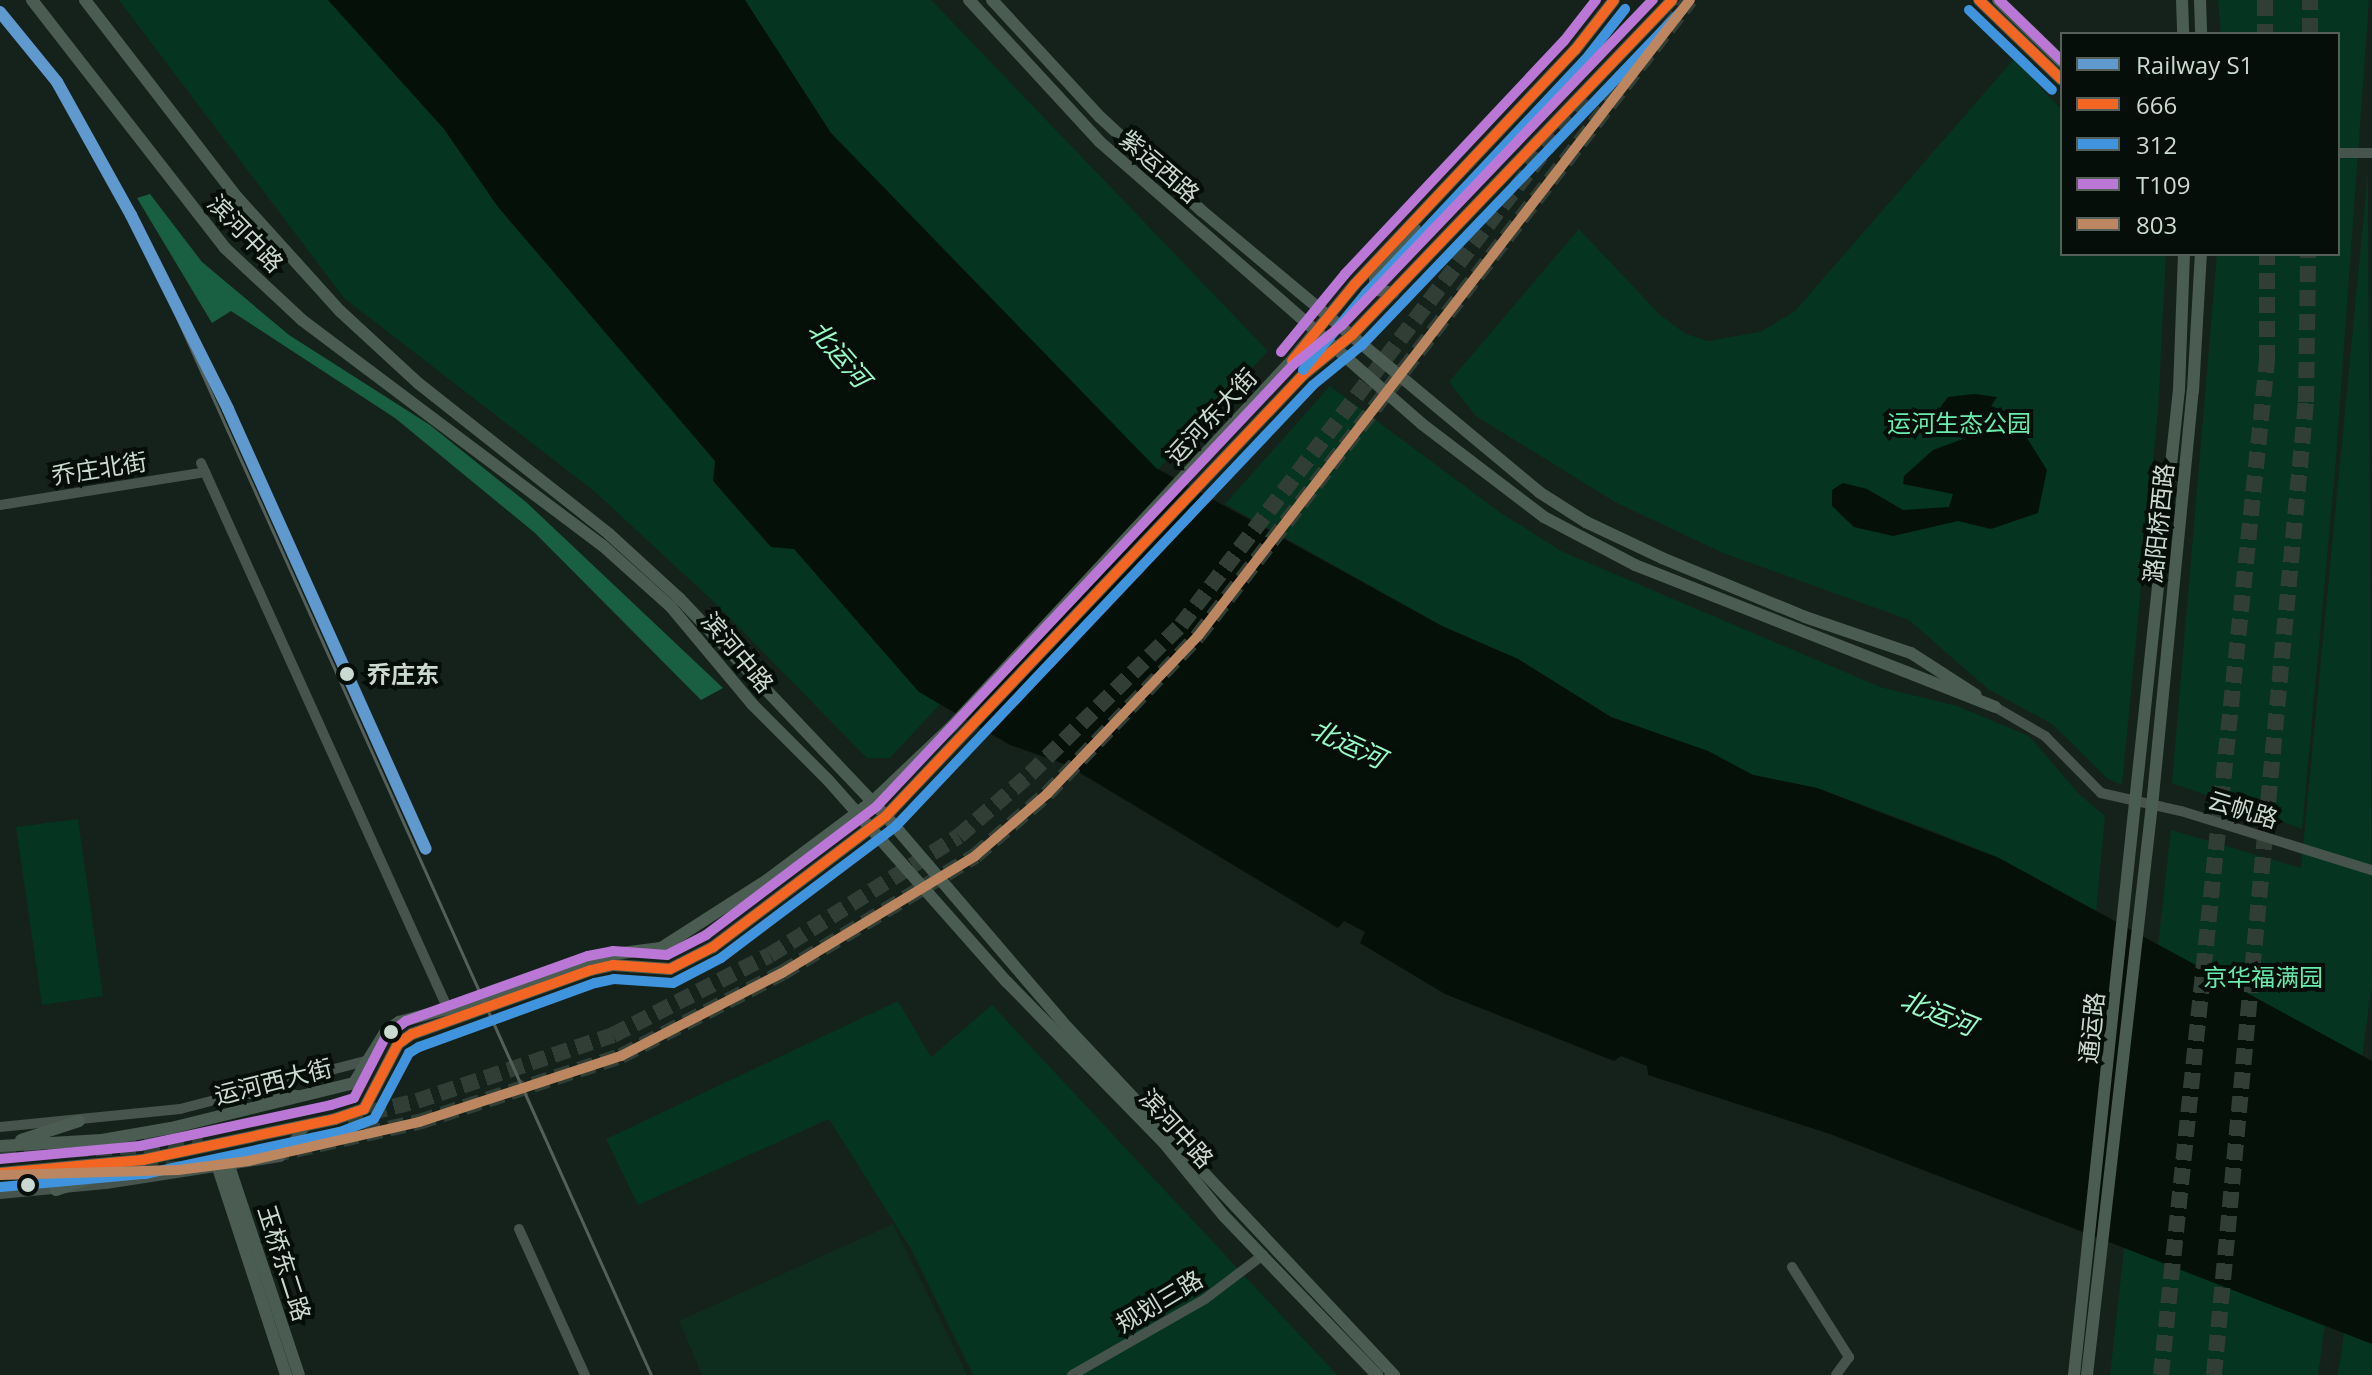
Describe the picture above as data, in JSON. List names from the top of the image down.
{
  "streets": {
    "main road": [
      "紫运西路",
      "滨河中路",
      "运河东大街",
      "潞阳桥西路",
      "通运路",
      "运河西大街",
      "玉桥东二路"
    ],
    "street": ["乔庄北街", "云帆路", "规划三路"]
  },
  "crossings": [
    ["紫运西路", "运河东大街"],
    ["紫运西路", "云帆路"],
    ["滨河中路", "运河东大街"],
    ["滨河中路", "运河西大街"],
    ["滨河中路", "规划三路"],
    ["运河东大街", "运河西大街"],
    ["乔庄北街", "运河西大街"],
    ["潞阳桥西路", "通运路"]
  ],
  "water": ["北运河"],
  "parks": ["运河生态公园", "京华福满园"],
  "places": ["乔庄东"],
  "lines": [
    "transit line 666",
    "transit line T109",
    "transit line 803",
    "transit line 312",
    "rail line S1"
  ],
  "legend": [
    "Railway S1",
    "666",
    "312",
    "T109",
    "803"
  ]
}
